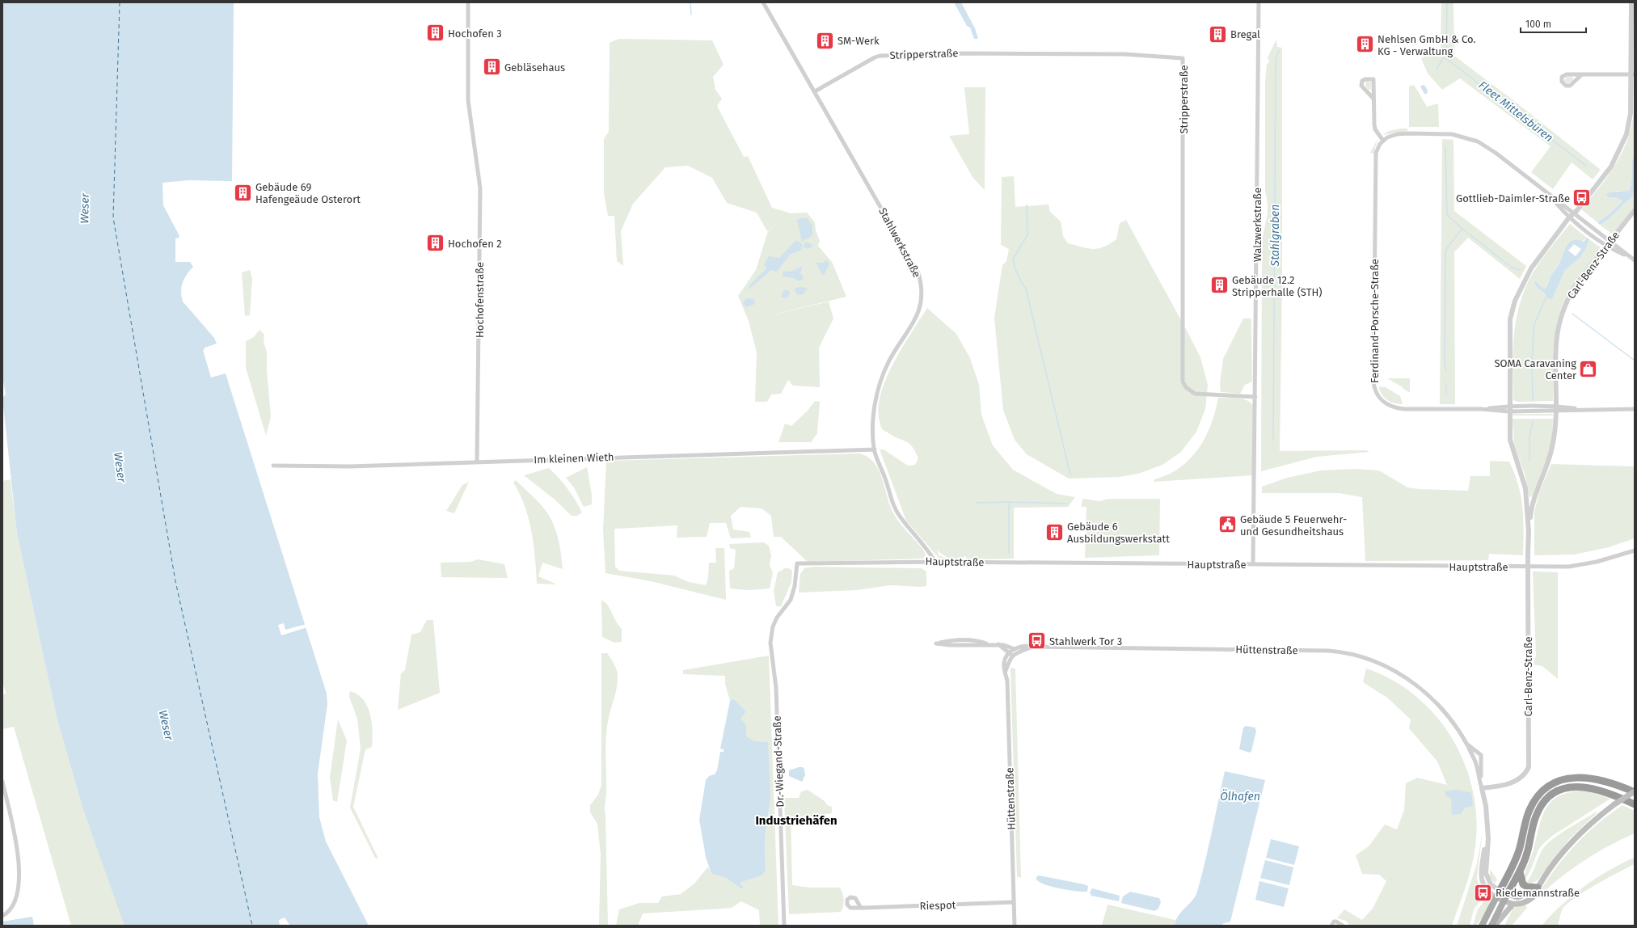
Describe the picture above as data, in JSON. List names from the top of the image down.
{
  "streets": {
    "street": [
      "Stripperstraße",
      "Walzwerkstraße",
      "Stahlwerkstraße",
      "Carl-Benz-Straße",
      "Hochofenstraße",
      "Ferdinand-Porsche-Straße",
      "Im kleinen Wieth",
      "Hauptstraße",
      "Hüttenstraße",
      "Dr.-Wiegand-Straße",
      "Riespot"
    ]
  },
  "crossings": [
    ["Stripperstraße", "Walzwerkstraße"],
    ["Stripperstraße", "Stahlwerkstraße"],
    ["Walzwerkstraße", "Hauptstraße"],
    ["Stahlwerkstraße", "Im kleinen Wieth"],
    ["Stahlwerkstraße", "Hauptstraße"],
    ["Carl-Benz-Straße", "Ferdinand-Porsche-Straße"],
    ["Carl-Benz-Straße", "Hüttenstraße"],
    ["Hochofenstraße", "Im kleinen Wieth"],
    ["Hauptstraße", "Dr.-Wiegand-Straße"],
    ["Hüttenstraße", "Riespot"]
  ],
  "districts": ["Industriehäfen"],
  "water": [
    "Fleet Mittelsbüren",
    "Weser",
    "Stahlgraben",
    "Ölhafen"
  ],
  "places": {
    "building": [
      "Hochofen 3",
      "Bregal",
      "SM-Werk",
      "Nehlsen GmbH & Co. KG - Verwaltung",
      "Gebläsehaus",
      "Gebäude 69 Hafengeäude Osterort",
      "Hochofen 2",
      "Gebäude 12.2 Stripperhalle (STH)",
      "Gebäude 6 Ausbildungswerkstatt"
    ],
    "bus stop": ["Gottlieb-Daimler-Straße", "Stahlwerk Tor 3", "Riedemannstraße"],
    "shop": ["SOMA Caravaning Center"],
    "public building": ["Gebäude 5 Feuerwehr- und Gesundheitshaus"]
  },
  "scale_bar": "100 m"
}
